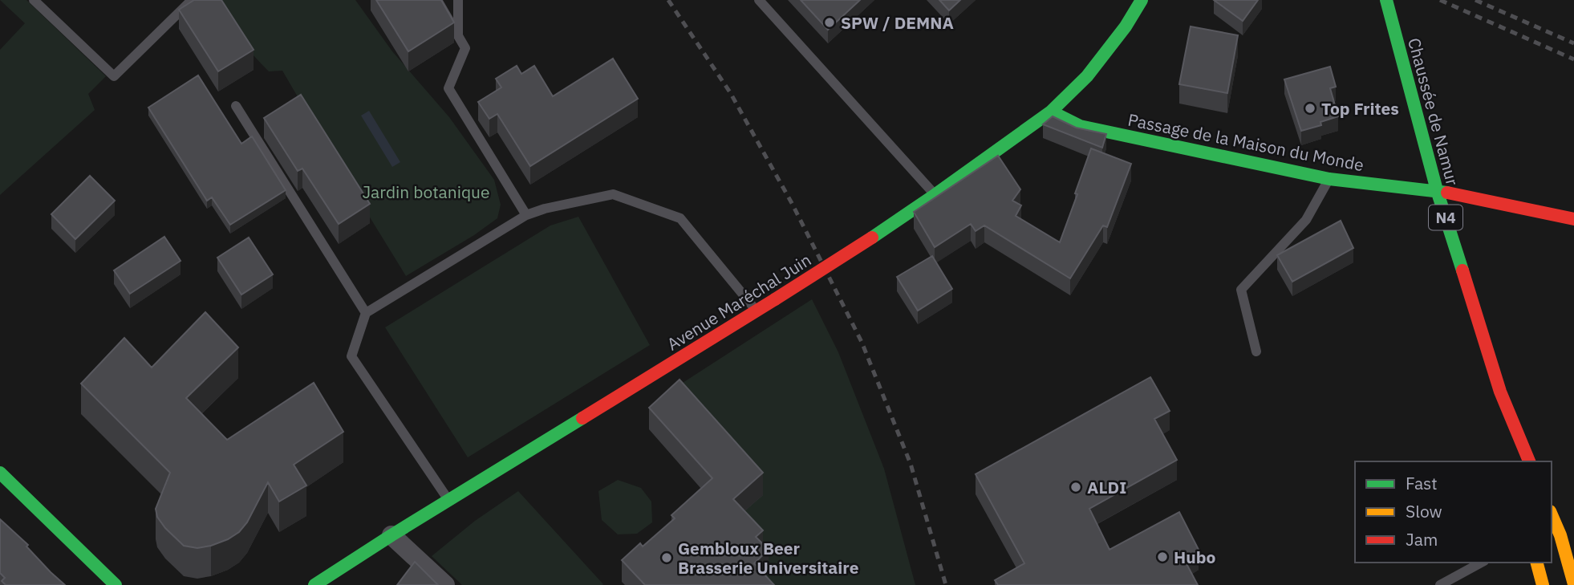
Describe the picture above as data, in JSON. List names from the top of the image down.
{
  "streets": {
    "street": [
      "Chaussée de Namur",
      "Passage de la Maison du Monde",
      "N4",
      "Avenue Maréchal Juin"
    ]
  },
  "crossings": [
    ["Chaussée de Namur", "Passage de la Maison du Monde"],
    ["Passage de la Maison du Monde", "Avenue Maréchal Juin"]
  ],
  "parks": ["Jardin botanique"],
  "places": [
    "SPW / DEMNA",
    "Top Frites",
    "ALDI",
    "Hubo",
    "Gembloux Beer Brasserie Universitaire"
  ],
  "legend": ["Fast", "Slow", "Jam"]
}
